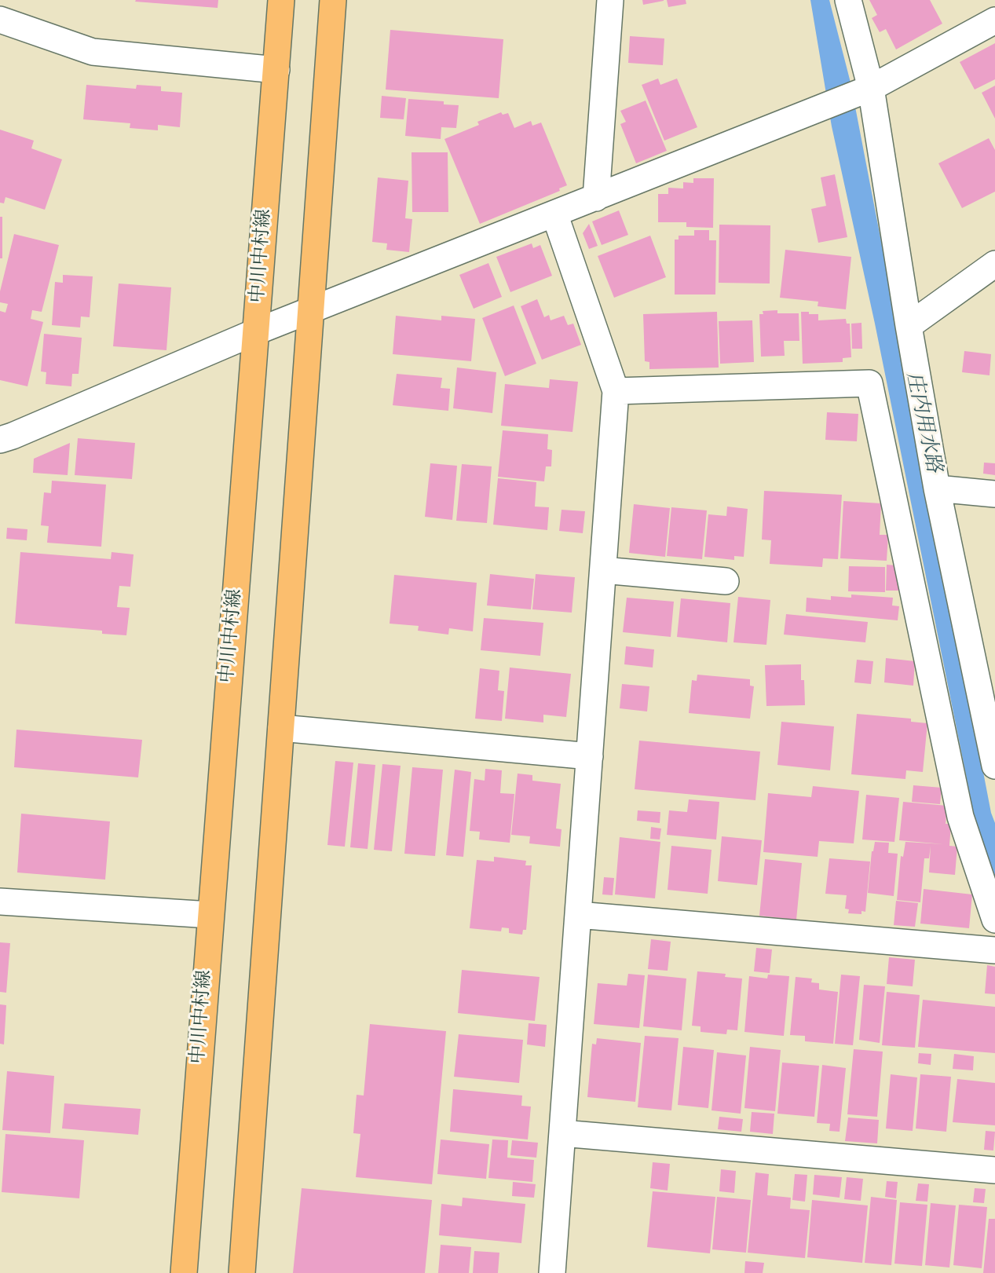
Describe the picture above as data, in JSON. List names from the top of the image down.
{
  "streets": {
    "main road": ["中川中村線"]
  },
  "water": ["庄内用水路"]
}
